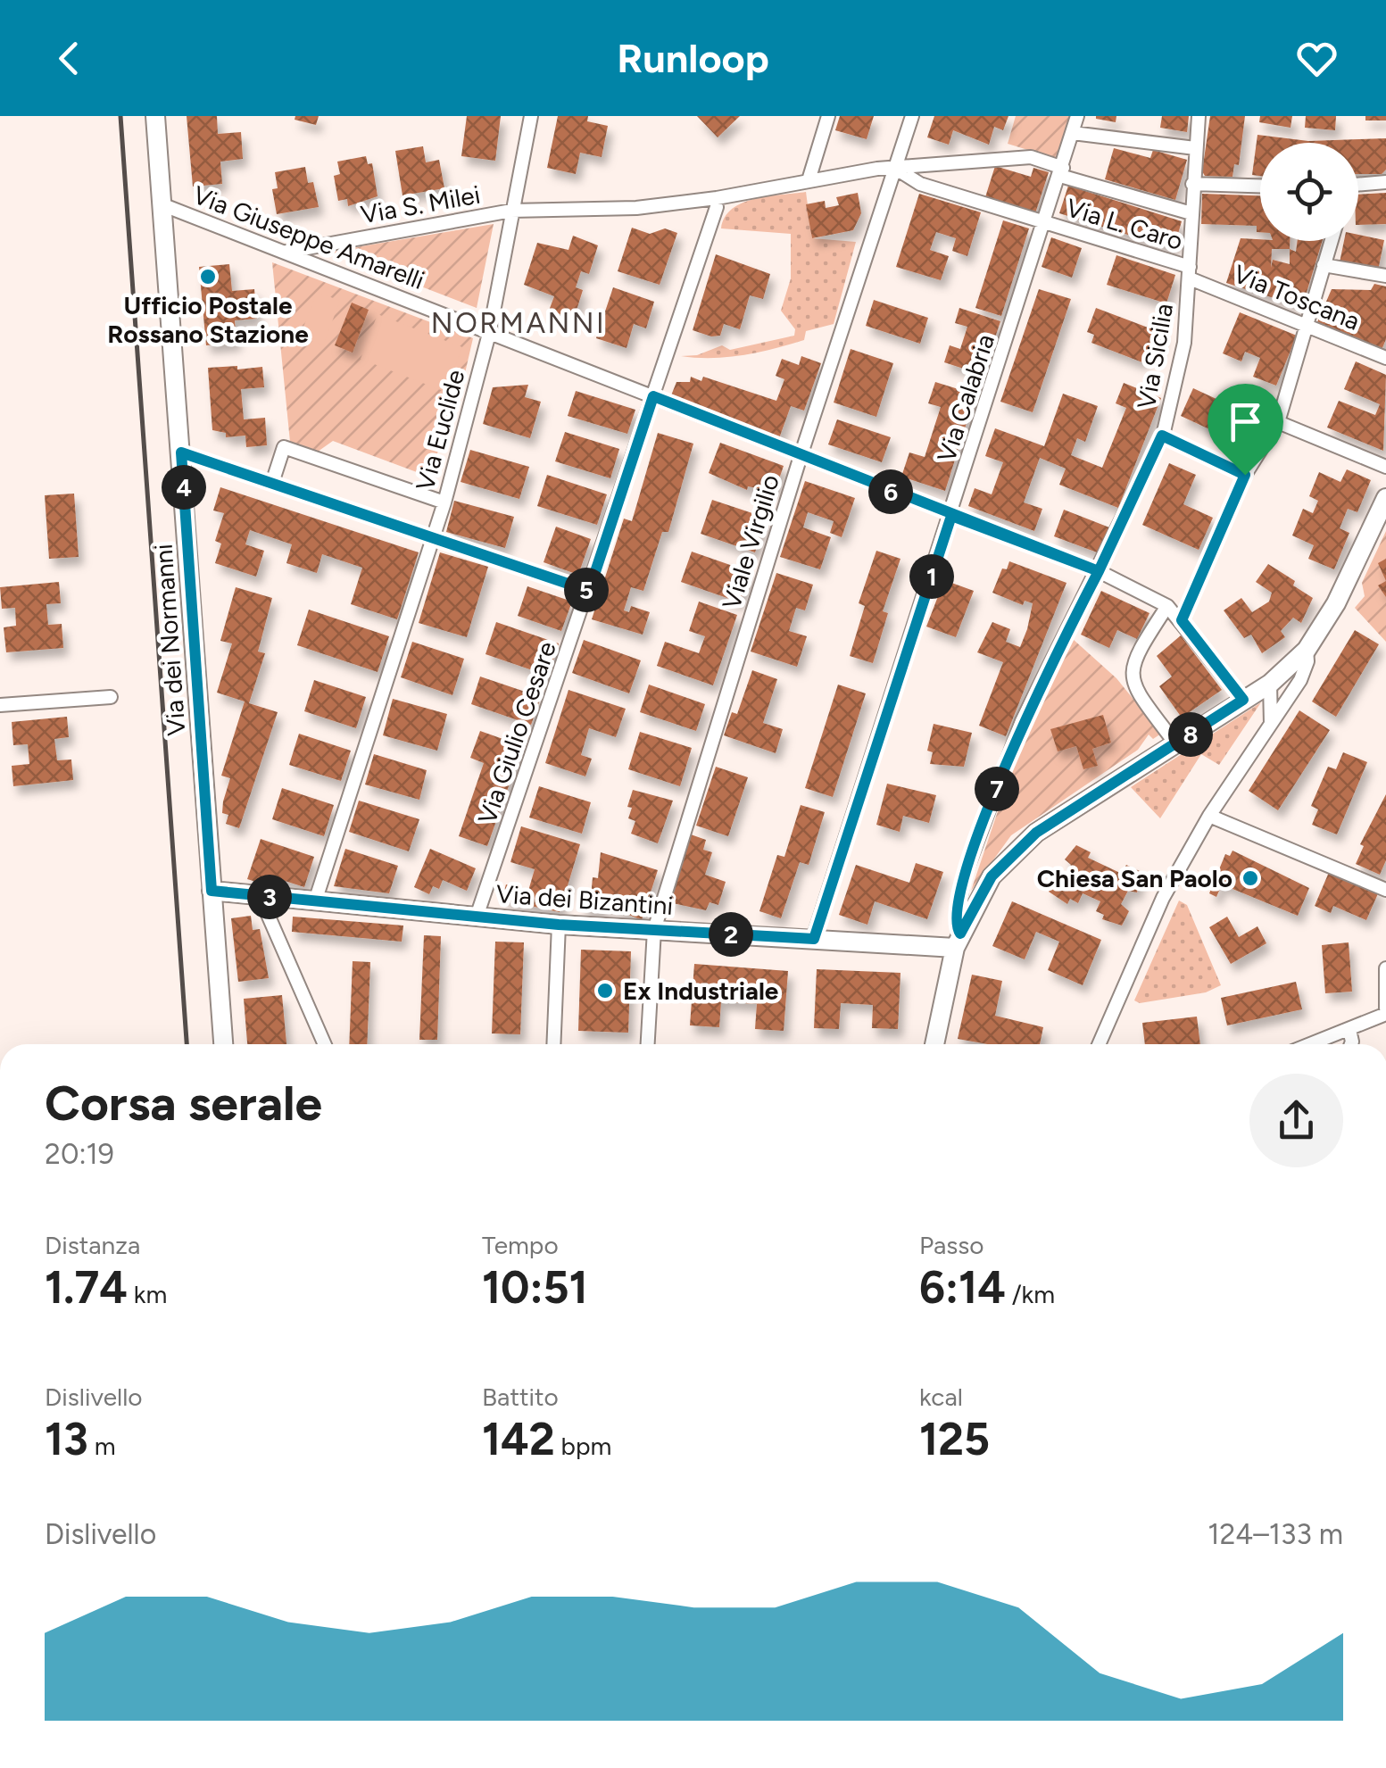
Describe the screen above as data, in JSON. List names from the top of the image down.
{
  "streets": {
    "street": [
      "Via S. Milei",
      "Via L. Caro",
      "Via Giuseppe Amarelli",
      "Via Toscana",
      "Via Sicilia",
      "Via Calabria",
      "Via Euclide",
      "Viale Virgilio",
      "Via dei Normanni",
      "Via Giulio Cesare",
      "Via dei Bizantini"
    ]
  },
  "crossings": [
    ["Via S. Milei", "Via L. Caro"],
    ["Via S. Milei", "Via Giuseppe Amarelli"],
    ["Via S. Milei", "Via Sicilia"],
    ["Via S. Milei", "Via Calabria"],
    ["Via S. Milei", "Via Euclide"],
    ["Via S. Milei", "Viale Virgilio"],
    ["Via L. Caro", "Via Toscana"],
    ["Via L. Caro", "Via Sicilia"],
    ["Via L. Caro", "Via Calabria"],
    ["Via L. Caro", "Viale Virgilio"],
    ["Via Giuseppe Amarelli", "Via Sicilia"],
    ["Via Giuseppe Amarelli", "Via Calabria"],
    ["Via Giuseppe Amarelli", "Via Euclide"],
    ["Via Giuseppe Amarelli", "Viale Virgilio"],
    ["Via Giuseppe Amarelli", "Via dei Normanni"],
    ["Via Giuseppe Amarelli", "Via Giulio Cesare"],
    ["Via Toscana", "Via Sicilia"],
    ["Via Sicilia", "Via dei Bizantini"],
    ["Via Calabria", "Via dei Bizantini"],
    ["Via Euclide", "Via dei Bizantini"],
    ["Viale Virgilio", "Via dei Bizantini"],
    ["Via dei Normanni", "Via dei Bizantini"],
    ["Via Giulio Cesare", "Via dei Bizantini"]
  ],
  "districts": ["NORMANNI"],
  "places": ["Ufficio Postale Rossano Stazione", "Chiesa San Paolo", "Ex Industriale"],
  "page": {
    "header": "Runloop",
    "pins": [
      "4",
      "6",
      "1",
      "5",
      "8",
      "7",
      "3",
      "2"
    ],
    "heading": ["Corsa serale", "20:19"],
    "stats": [
      ["Distanza", "1.74 km"],
      ["Tempo", "10:51"],
      ["Passo", "6:14 /km"],
      ["Dislivello", "13 m"],
      ["Battito", "142 bpm"],
      ["kcal", "125"]
    ],
    "chart": ["Dislivello", "124–133 m"]
  }
}
